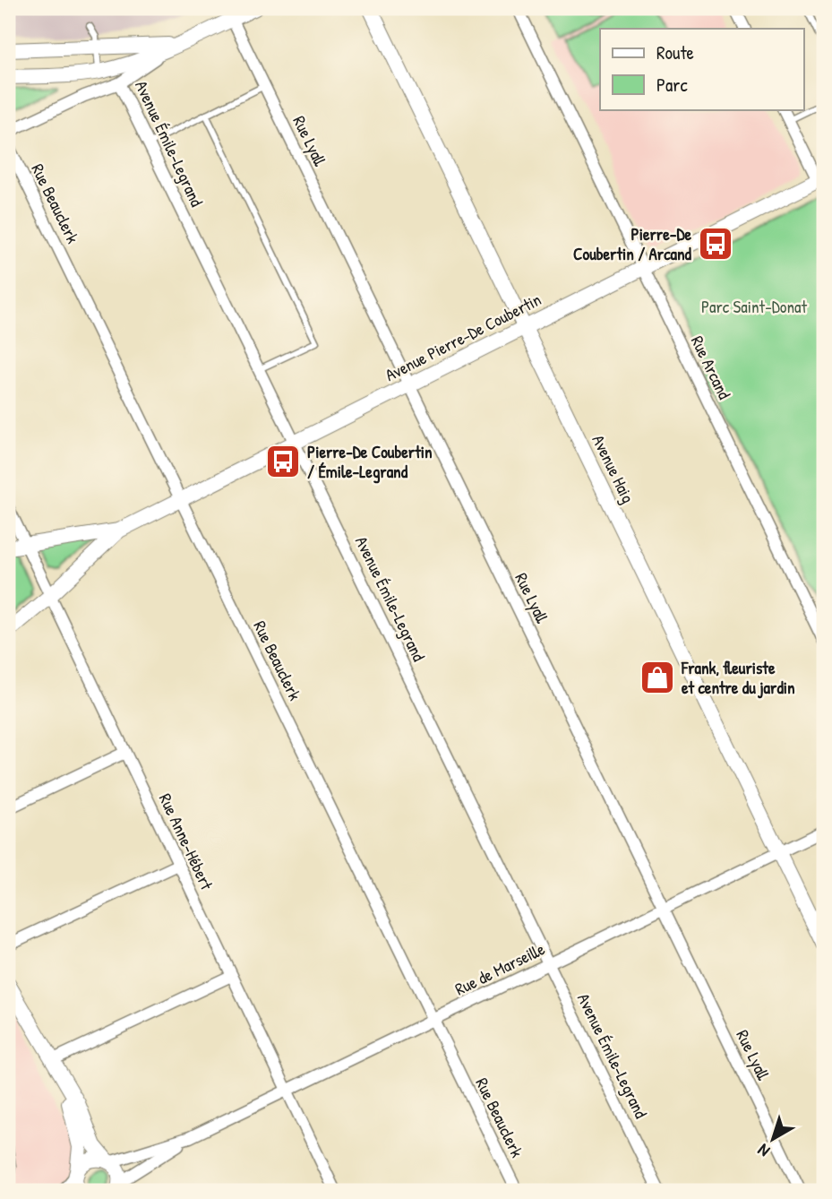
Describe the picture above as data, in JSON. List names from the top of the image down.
{
  "streets": {
    "street": [
      "Rue Lyall",
      "Avenue Émile-Legrand",
      "Rue Beauclerk",
      "Avenue Pierre-De Coubertin",
      "Rue Arcand",
      "Avenue Haig",
      "Rue Anne-Hébert",
      "Rue de Marseille"
    ]
  },
  "crossings": [
    ["Rue Lyall", "Avenue Pierre-De Coubertin"],
    ["Rue Lyall", "Rue de Marseille"],
    ["Avenue Émile-Legrand", "Avenue Pierre-De Coubertin"],
    ["Avenue Émile-Legrand", "Rue de Marseille"],
    ["Rue Beauclerk", "Avenue Pierre-De Coubertin"],
    ["Rue Beauclerk", "Rue de Marseille"],
    ["Avenue Pierre-De Coubertin", "Rue Arcand"],
    ["Avenue Pierre-De Coubertin", "Avenue Haig"],
    ["Avenue Pierre-De Coubertin", "Rue Anne-Hébert"],
    ["Avenue Haig", "Rue de Marseille"],
    ["Rue Anne-Hébert", "Rue de Marseille"]
  ],
  "parks": ["Parc Saint-Donat"],
  "places": {
    "bus stop": ["Pierre-De Coubertin / Arcand", "Pierre-De Coubertin / Émile-Legrand"],
    "shop": ["Frank, fleuriste et centre du jardin"]
  },
  "legend": ["Route", "Parc"],
  "north": "bottom left"
}
